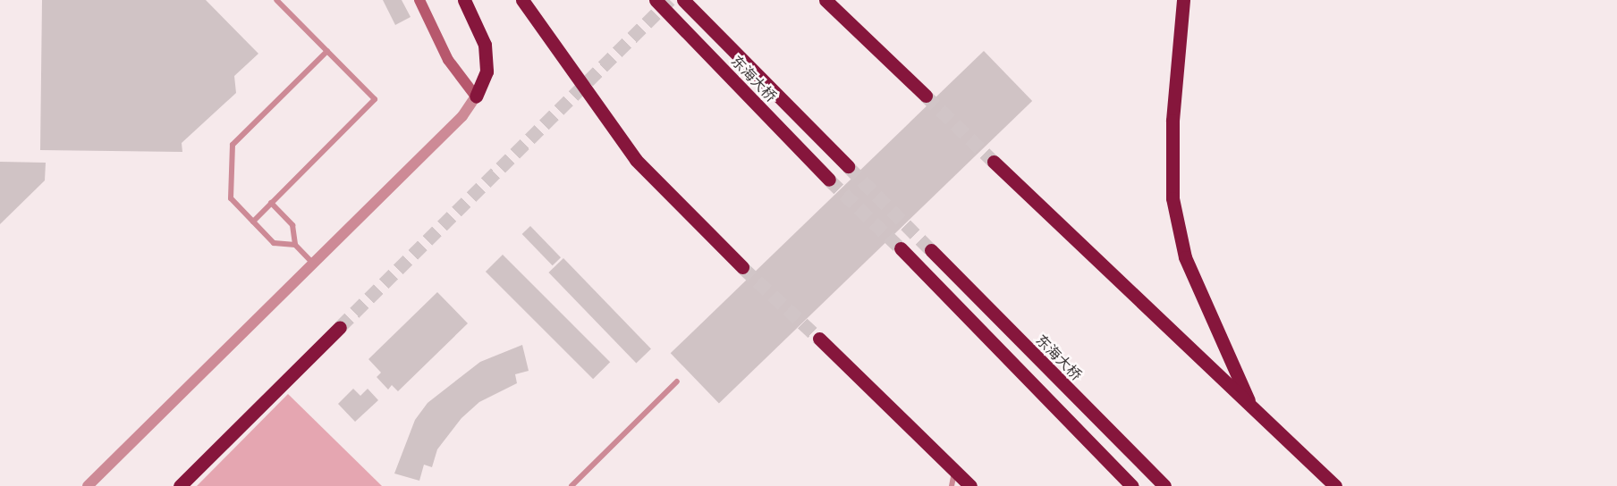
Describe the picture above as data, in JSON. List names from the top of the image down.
{
  "streets": {
    "highway": ["东海大桥"]
  }
}
